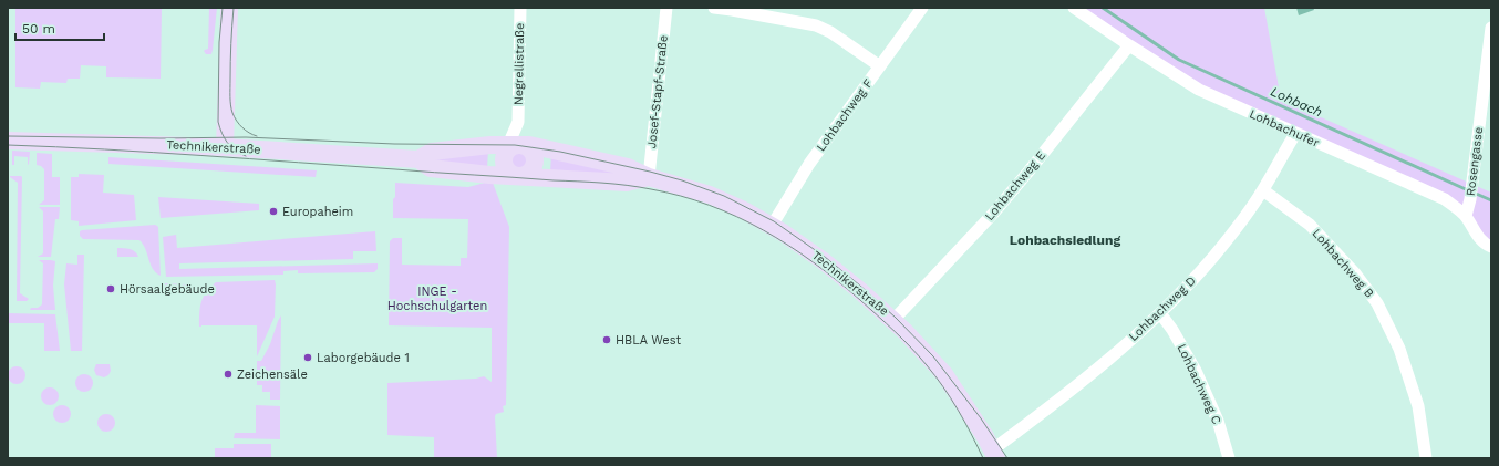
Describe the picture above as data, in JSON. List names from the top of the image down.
{
  "streets": {
    "street": [
      "Negrellistraße",
      "Josef-Stapf-Straße",
      "Lohbachweg F",
      "Lohbachufer",
      "Technikerstraße",
      "Rosengasse",
      "Lohbachweg E",
      "Lohbachweg B",
      "Lohbachweg D",
      "Lohbachweg C"
    ]
  },
  "crossings": [
    ["Negrellistraße", "Technikerstraße"],
    ["Josef-Stapf-Straße", "Technikerstraße"],
    ["Lohbachweg F", "Technikerstraße"],
    ["Lohbachufer", "Rosengasse"],
    ["Lohbachufer", "Lohbachweg E"],
    ["Lohbachufer", "Lohbachweg D"],
    ["Technikerstraße", "Lohbachweg E"],
    ["Technikerstraße", "Lohbachweg D"],
    ["Lohbachweg B", "Lohbachweg D"],
    ["Lohbachweg D", "Lohbachweg C"]
  ],
  "districts": ["Lohbachsiedlung"],
  "water": ["Lohbach"],
  "parks": ["INGE - Hochschulgarten"],
  "places": [
    "Europaheim",
    "Hörsaalgebäude",
    "HBLA West",
    "Laborgebäude 1",
    "Zeichensäle"
  ],
  "scale_bar": "50 m"
}
